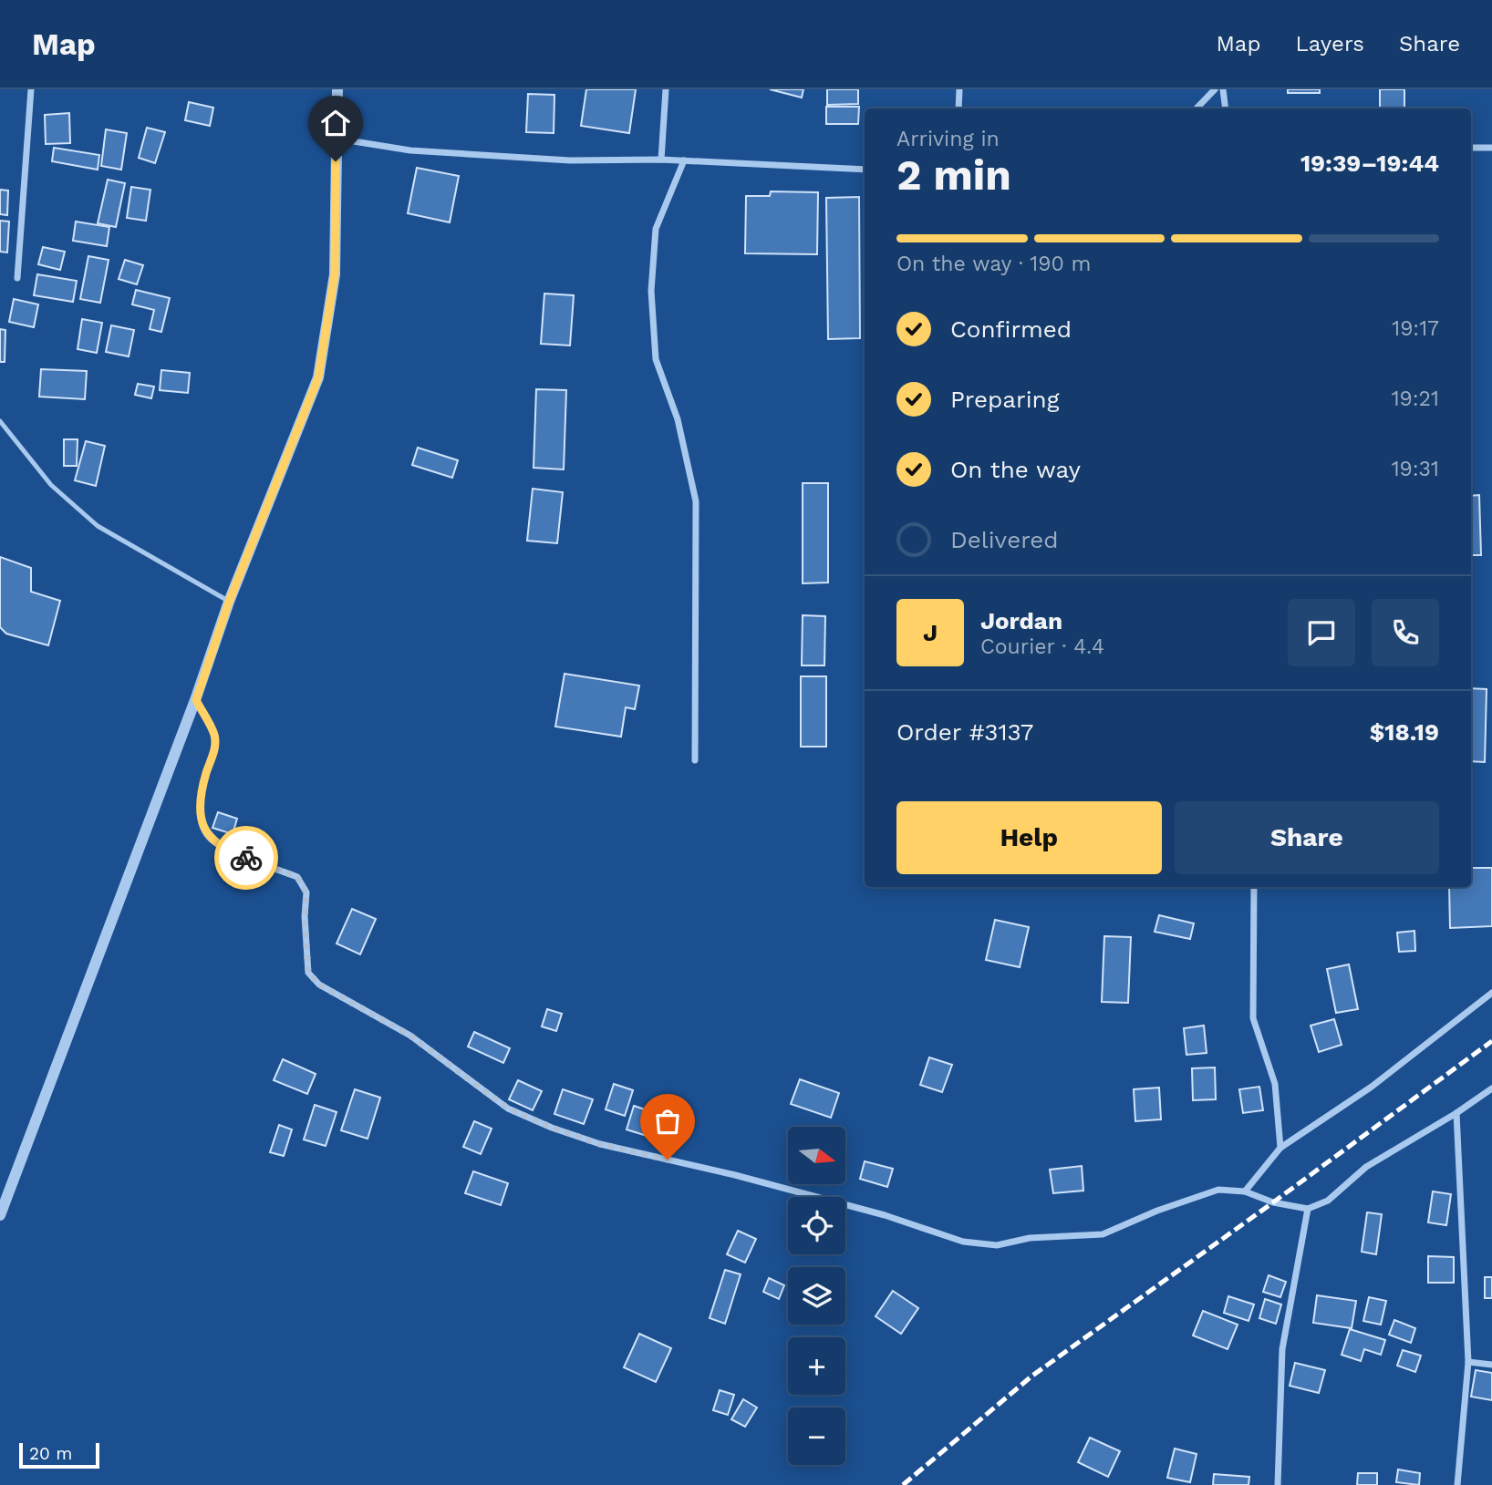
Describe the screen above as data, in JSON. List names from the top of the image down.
{
  "scale_bar": "20 m",
  "north": "right",
  "page": {
    "header": "Map",
    "nav": ["Map", "Layers", "Share"],
    "heading": ["2 min", "Arriving in", "19:39–19:44"],
    "panel": [
      "Jordan",
      "Courier · 4.4",
      "Order #3137",
      "$18.19"
    ],
    "bar": "On the way · 190 m",
    "list": [
      ["Confirmed", "19:17"],
      ["Preparing", "19:21"],
      ["On the way", "19:31"],
      "Delivered"
    ],
    "round": "J",
    "buttons": ["Help", "Share"],
    "map_buttons": ["+", "−"],
    "scale": "20 m"
  }
}
